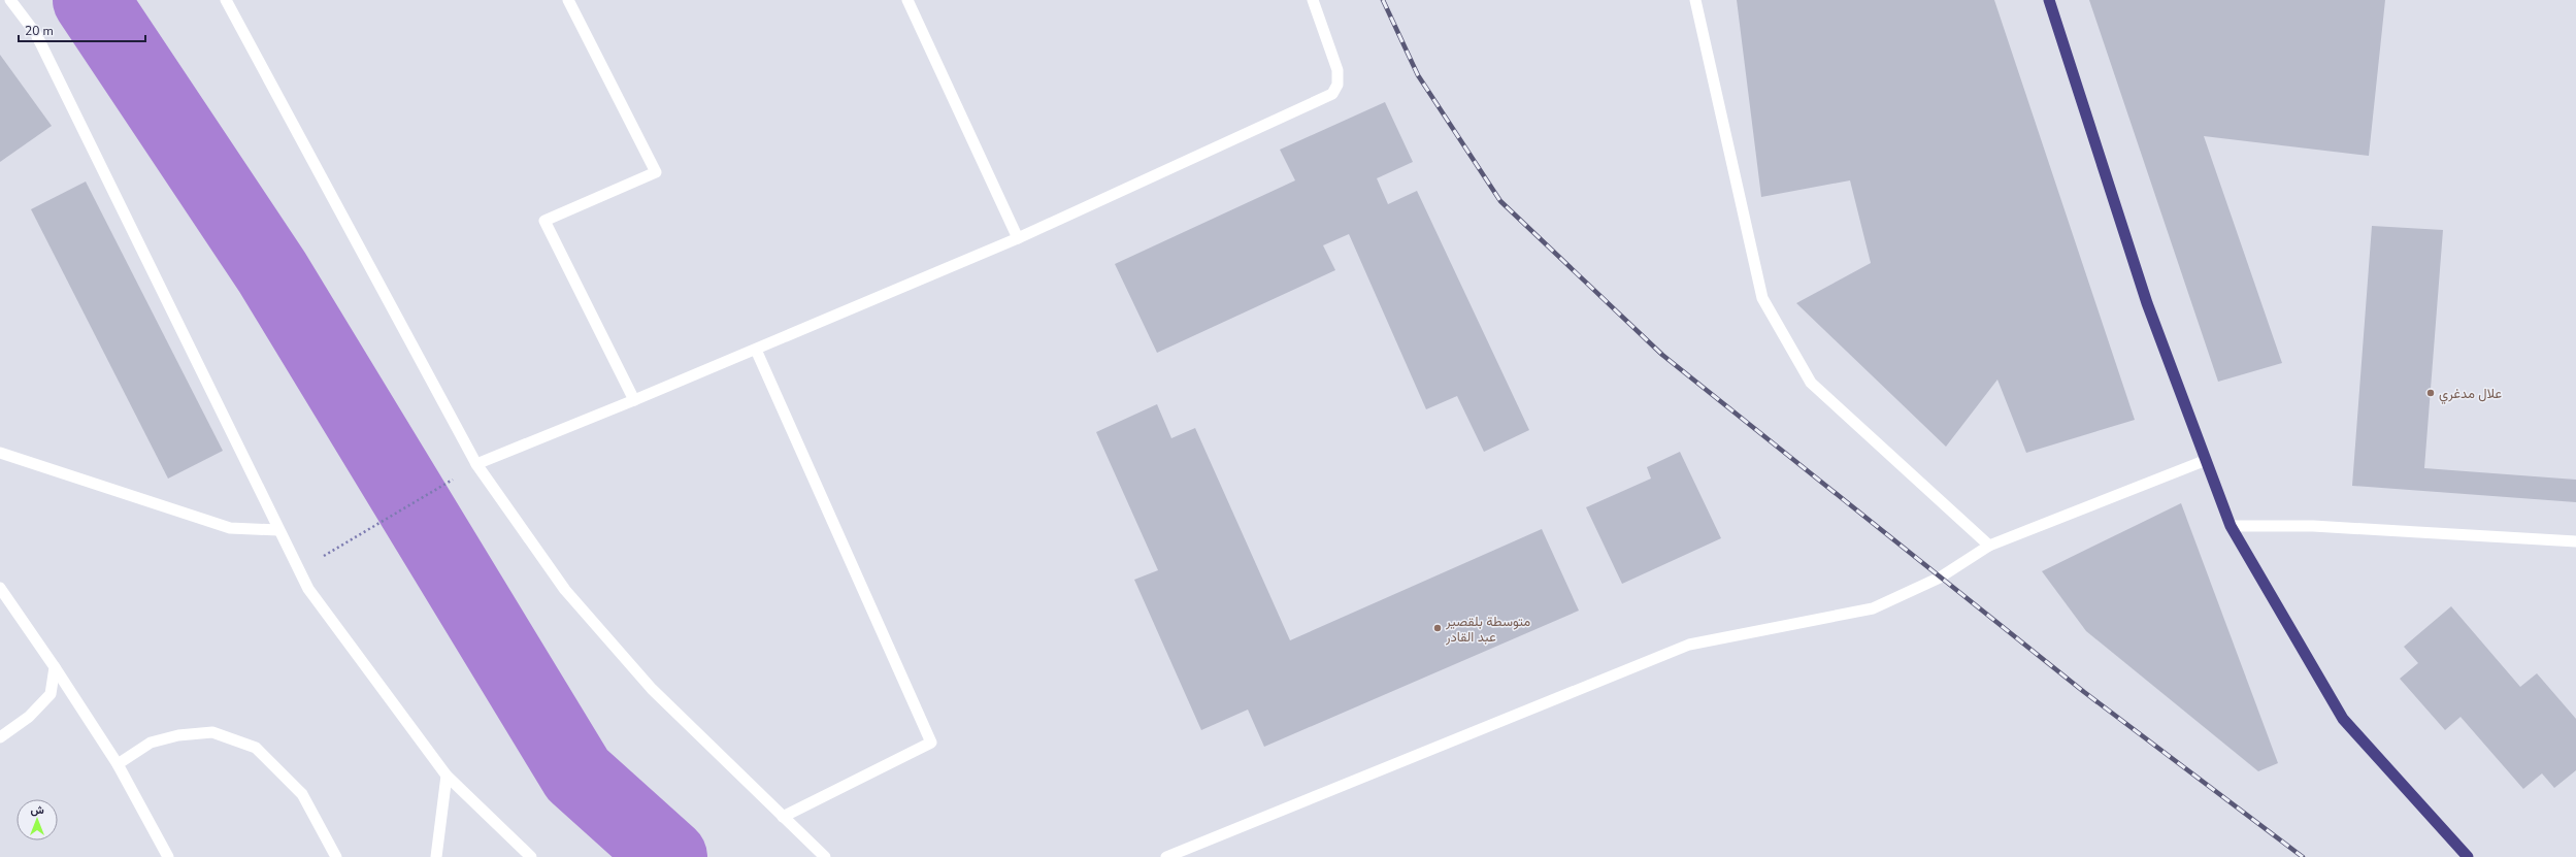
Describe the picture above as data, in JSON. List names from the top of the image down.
{
  "places": ["علال مدغري", "متوسطة بلقصير عبد القادر"],
  "scale_bar": "20 m",
  "north": "top"
}
